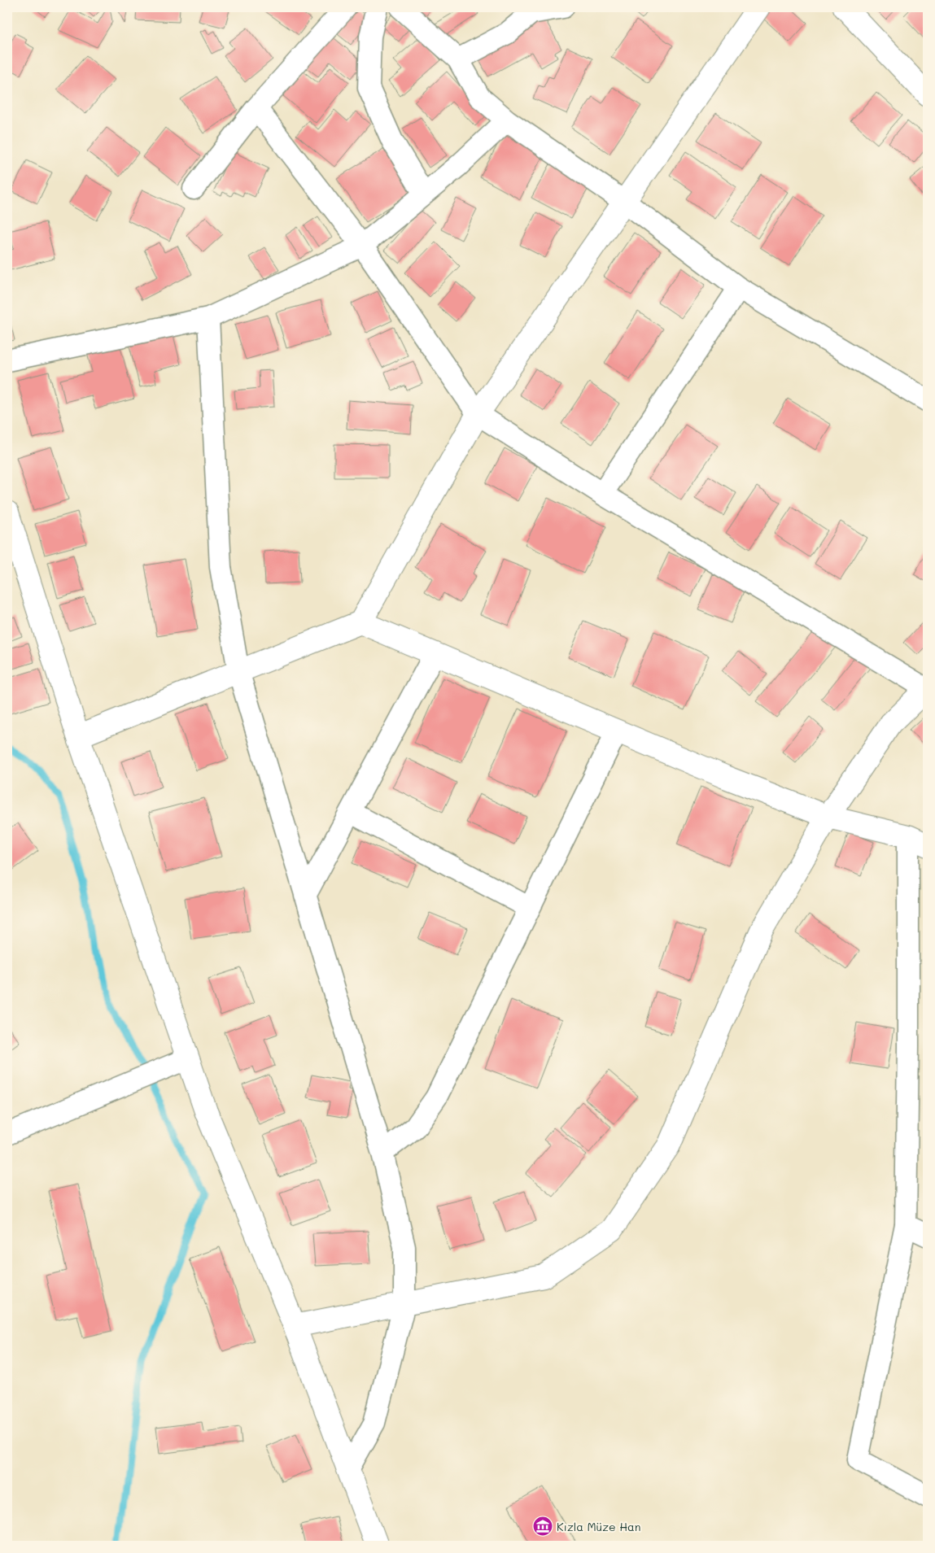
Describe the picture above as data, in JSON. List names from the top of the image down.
{
  "places": {
    "museum": ["Kızla Müze Han"]
  }
}
